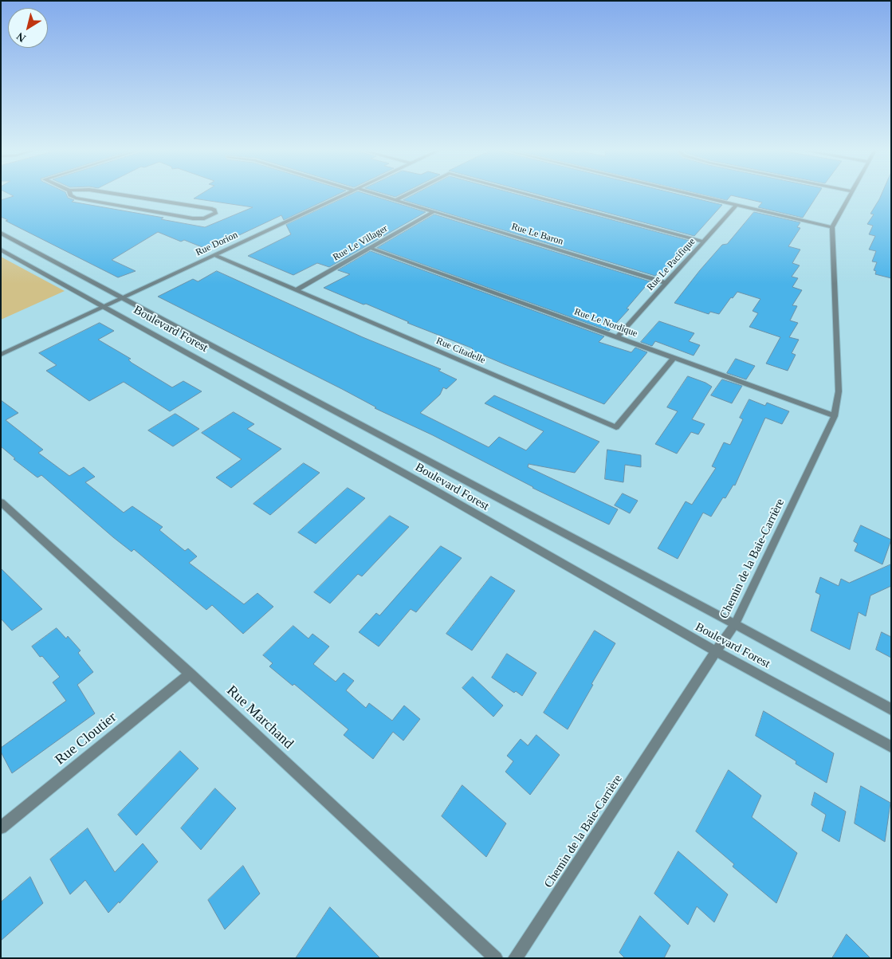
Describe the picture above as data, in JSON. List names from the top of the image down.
{
  "streets": {
    "street": [
      "Rue Le Baron",
      "Rue Le Villager",
      "Rue Dorion",
      "Rue Le Pacifique",
      "Rue Le Nordique",
      "Boulevard Forest",
      "Rue Citadelle",
      "Chemin de la Baie-Carrière",
      "Rue Marchand",
      "Rue Cloutier"
    ]
  },
  "crossings": [
    ["Rue Le Baron", "Rue Le Villager"],
    ["Rue Le Baron", "Rue Le Pacifique"],
    ["Rue Le Villager", "Rue Le Nordique"],
    ["Rue Le Villager", "Rue Citadelle"],
    ["Rue Dorion", "Boulevard Forest"],
    ["Rue Dorion", "Rue Citadelle"],
    ["Rue Le Pacifique", "Rue Le Nordique"],
    ["Rue Le Nordique", "Rue Citadelle"],
    ["Rue Le Nordique", "Chemin de la Baie-Carrière"],
    ["Boulevard Forest", "Chemin de la Baie-Carrière"],
    ["Rue Marchand", "Rue Cloutier"]
  ],
  "north": "bottom left"
}
